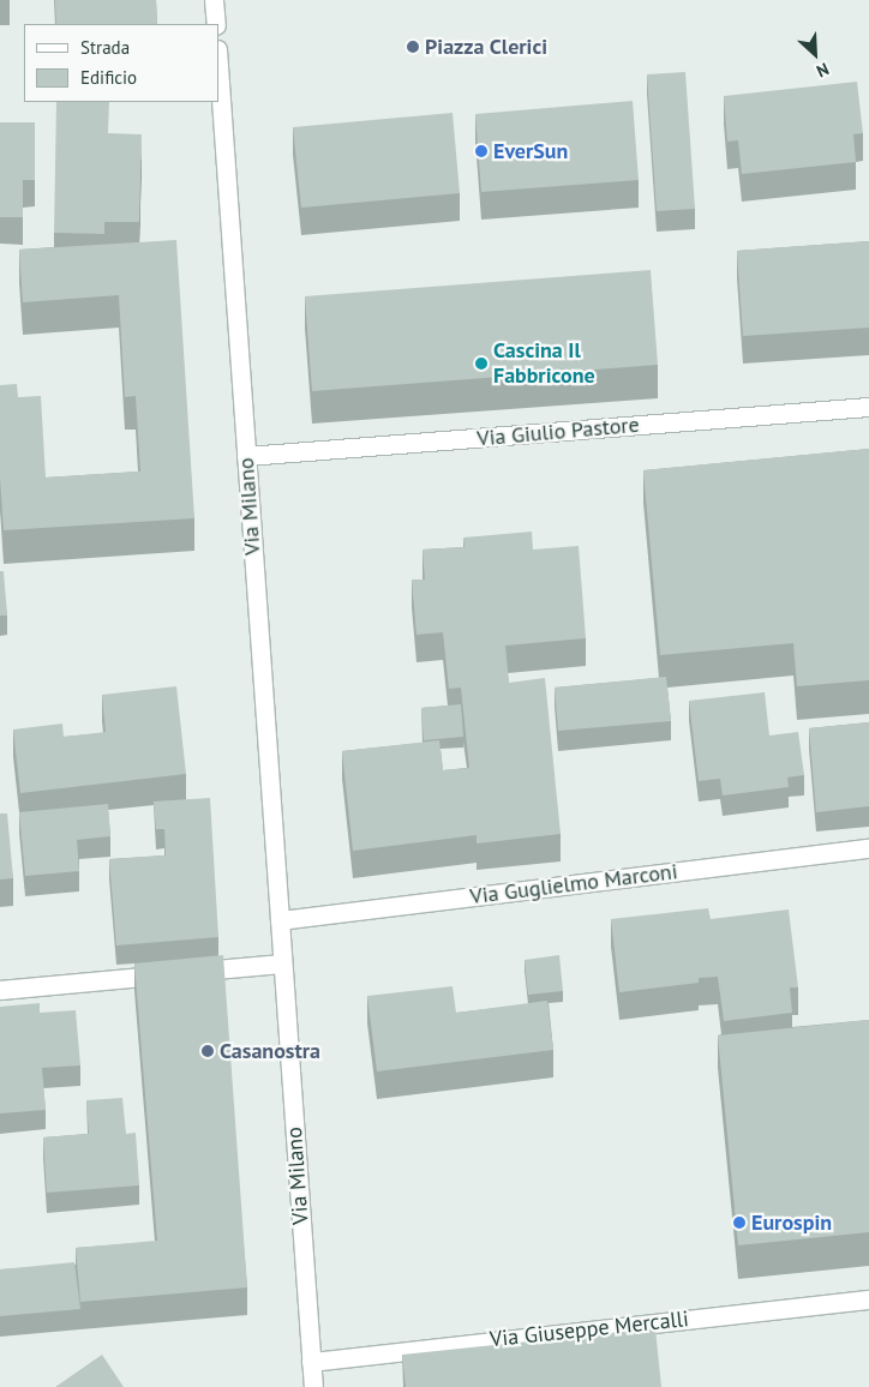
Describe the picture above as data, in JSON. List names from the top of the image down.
{
  "streets": {
    "street": [
      "Via Giulio Pastore",
      "Via Milano",
      "Via Guglielmo Marconi",
      "Via Giuseppe Mercalli"
    ]
  },
  "crossings": [
    ["Via Giulio Pastore", "Via Milano"],
    ["Via Milano", "Via Guglielmo Marconi"],
    ["Via Milano", "Via Giuseppe Mercalli"]
  ],
  "places": [
    "Piazza Clerici",
    "EverSun",
    "Cascina Il Fabbricone",
    "Casanostra",
    "Eurospin"
  ],
  "legend": ["Strada", "Edificio"],
  "north": "bottom right"
}
